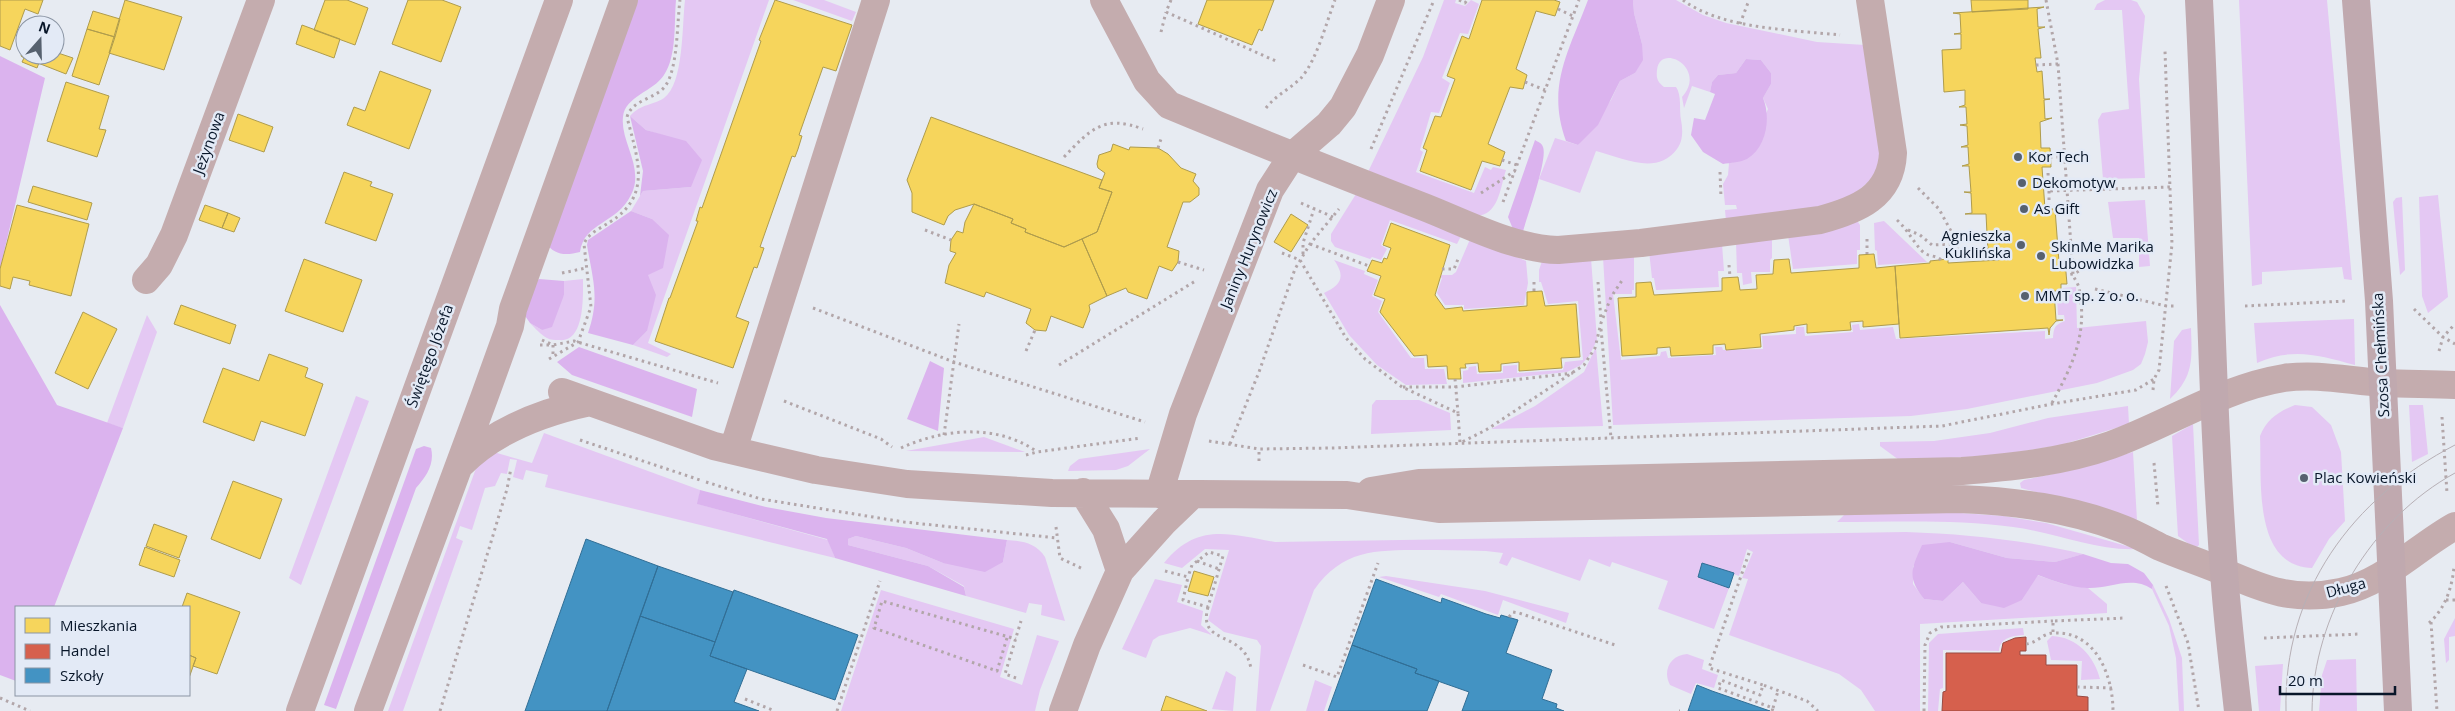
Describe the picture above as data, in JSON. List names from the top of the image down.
{
  "streets": {
    "main road": ["Szosa Chełmińska"],
    "street": [
      "Jeżynowa",
      "Janiny Hurynowicz",
      "Świętego Józefa",
      "Długa"
    ]
  },
  "crossings": [
    ["Szosa Chełmińska", "Długa"]
  ],
  "places": [
    "Kor Tech",
    "Dekomotyw",
    "As Gift",
    "Agnieszka Kuklińska",
    "SkinMe Marika Lubowidzka",
    "MMT sp. z o. o.",
    "Plac Kowieński"
  ],
  "legend": ["Mieszkania", "Handel", "Szkoły"],
  "scale_bar": "20 m",
  "north": "top"
}
